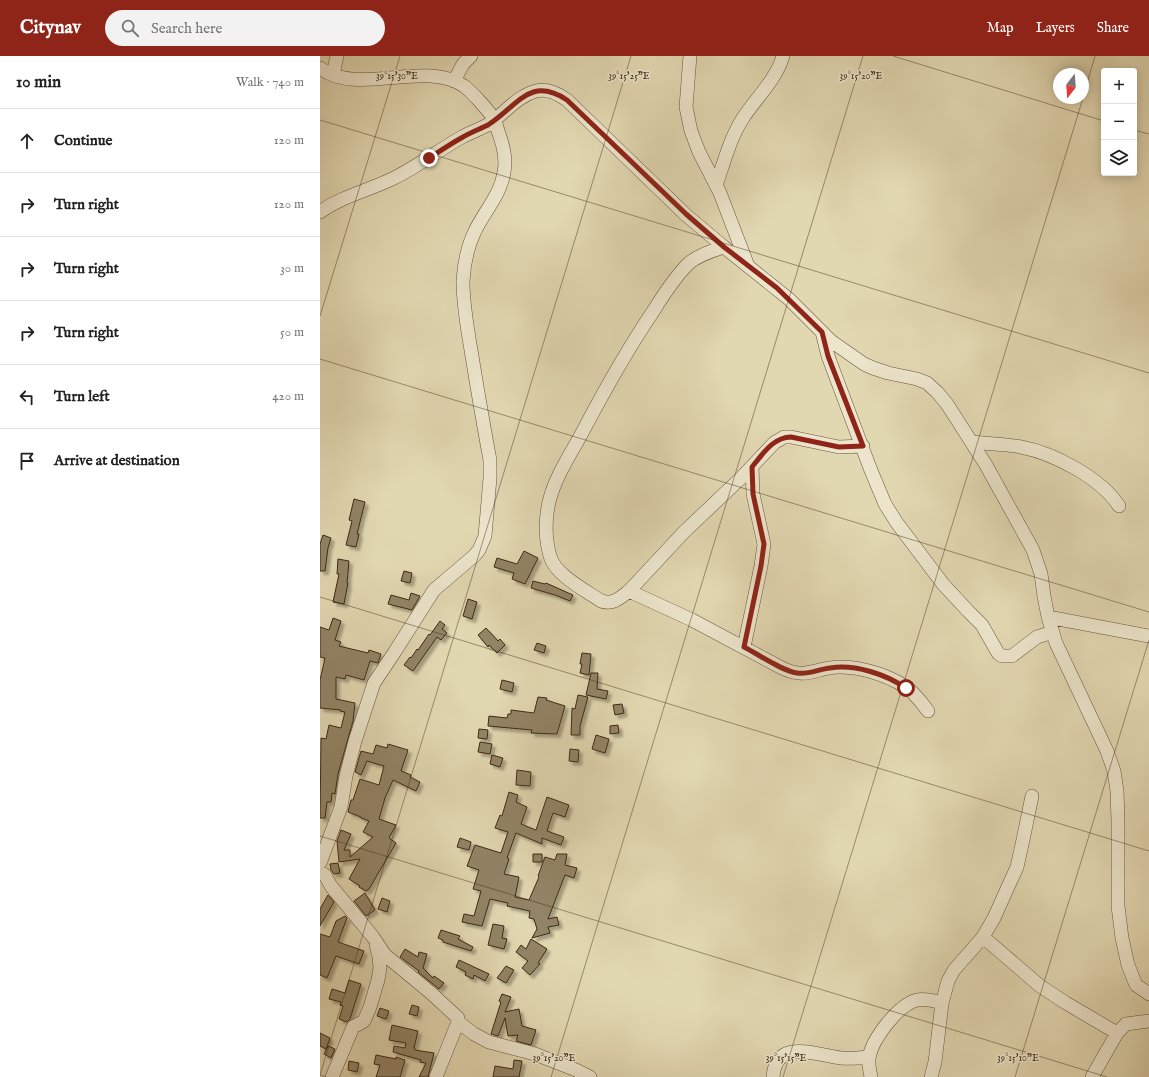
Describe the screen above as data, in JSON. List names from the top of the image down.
{
  "north": "bottom",
  "page": {
    "header": "Citynav",
    "search": "Search here",
    "nav": ["Map", "Layers", "Share"],
    "heading": ["10 min", "Walk · 740 m"],
    "map_buttons": ["+", "−"],
    "list": [
      ["Continue", "120 m"],
      ["Turn right", "120 m"],
      ["Turn right", "30 m"],
      ["Turn right", "50 m"],
      ["Turn left", "420 m"],
      "Arrive at destination"
    ]
  },
  "coordinates": [
    "39°15'30\"E",
    "39°15'25\"E",
    "39°15'20\"E",
    "39°15'15\"E",
    "39°15'10\"E"
  ]
}
